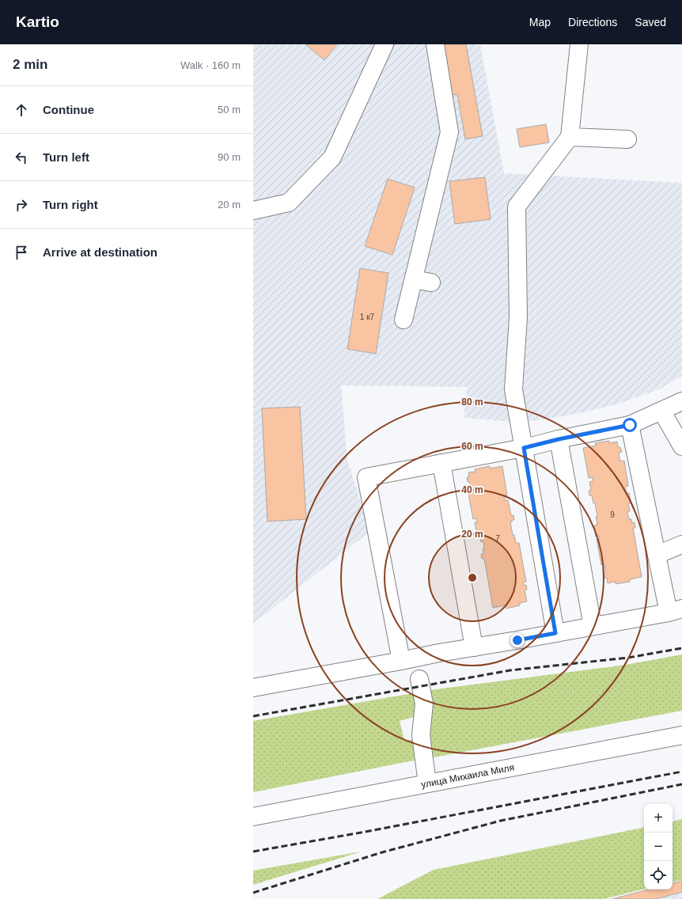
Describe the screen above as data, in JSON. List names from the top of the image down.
{
  "streets": {
    "main road": ["улица Михаила Миля"]
  },
  "house_numbers": ["1 к7", "9", "7"],
  "page": {
    "header": "Kartio",
    "nav": ["Map", "Directions", "Saved"],
    "heading": ["2 min", "Walk · 160 m"],
    "list": [
      ["Continue", "50 m"],
      ["Turn left", "90 m"],
      ["Turn right", "20 m"],
      "Arrive at destination"
    ],
    "map_buttons": ["+", "−"]
  },
  "rings": [
    "80 m",
    "60 m",
    "40 m",
    "20 m"
  ]
}
